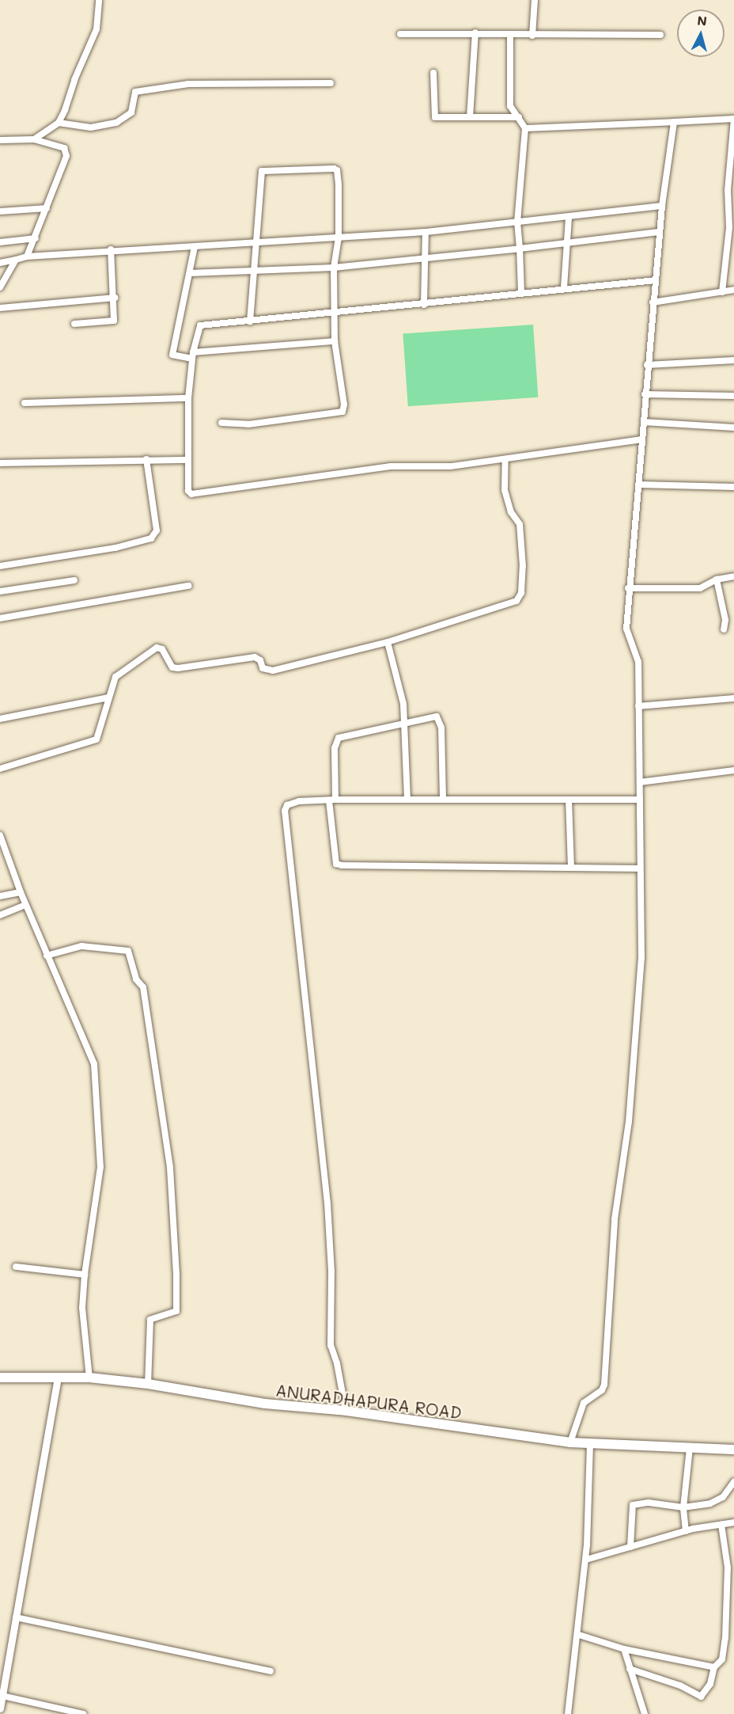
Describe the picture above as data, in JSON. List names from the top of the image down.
{
  "streets": {
    "highway": ["ANURADHAPURA ROAD"]
  },
  "north": "top"
}
